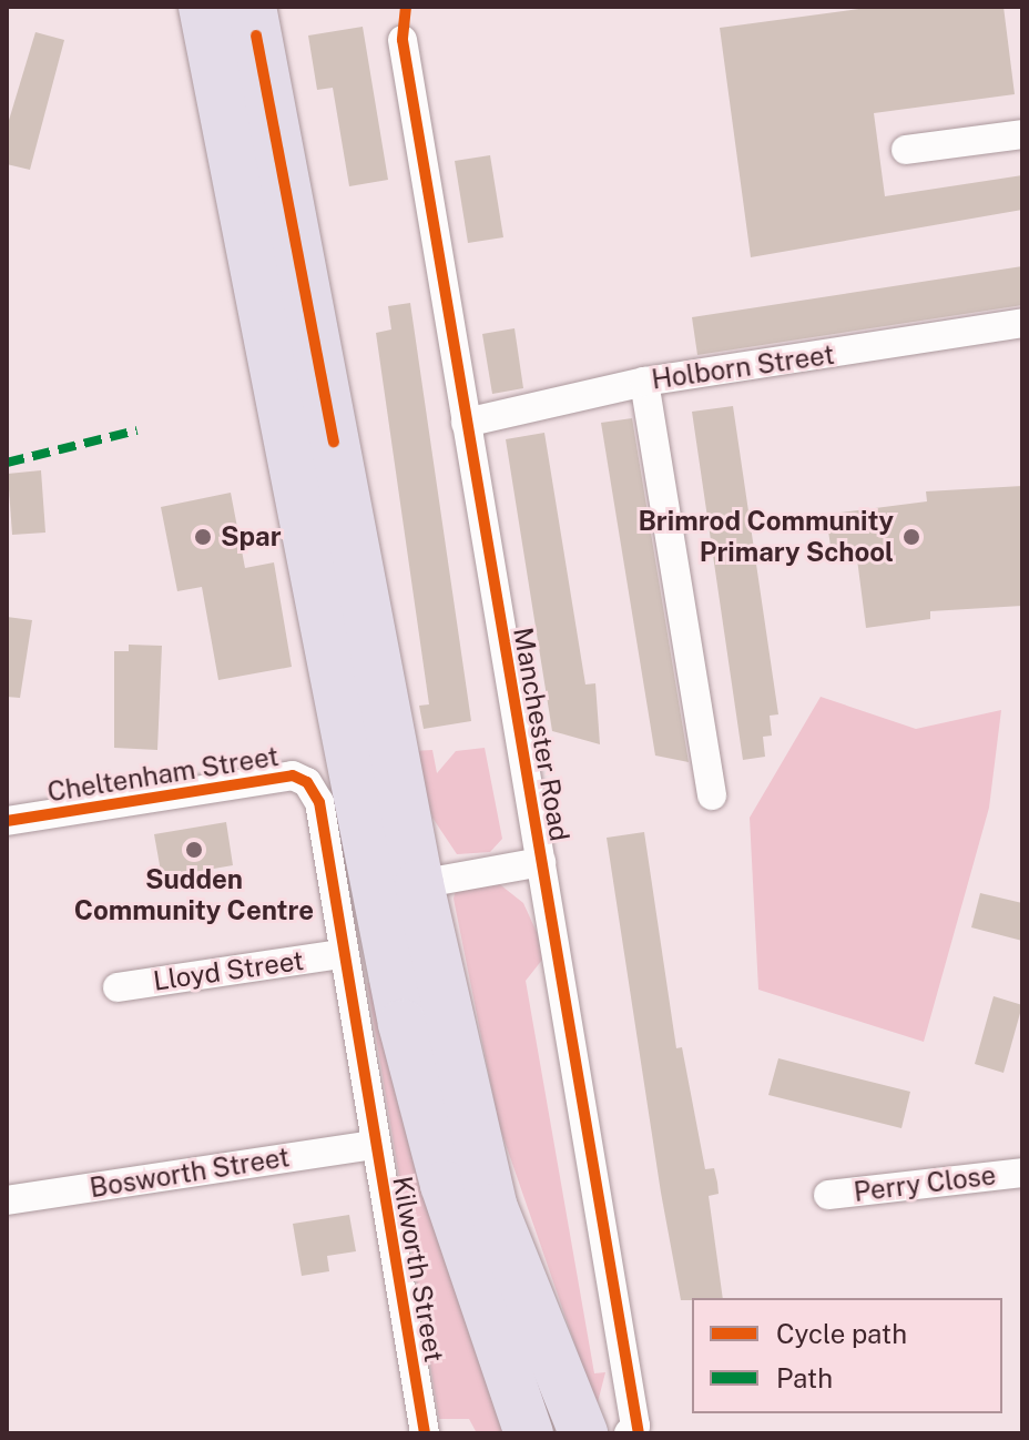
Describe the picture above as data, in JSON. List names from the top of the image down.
{
  "streets": {
    "street": [
      "Holborn Street",
      "Manchester Road",
      "Cheltenham Street",
      "Lloyd Street",
      "Bosworth Street",
      "Perry Close",
      "Kilworth Street"
    ]
  },
  "crossings": [
    ["Holborn Street", "Manchester Road"],
    ["Cheltenham Street", "Lloyd Street"],
    ["Cheltenham Street", "Kilworth Street"],
    ["Lloyd Street", "Kilworth Street"],
    ["Bosworth Street", "Kilworth Street"]
  ],
  "places": ["Spar", "Brimrod Community Primary School", "Sudden Community Centre"],
  "legend": ["Cycle path", "Path"]
}
